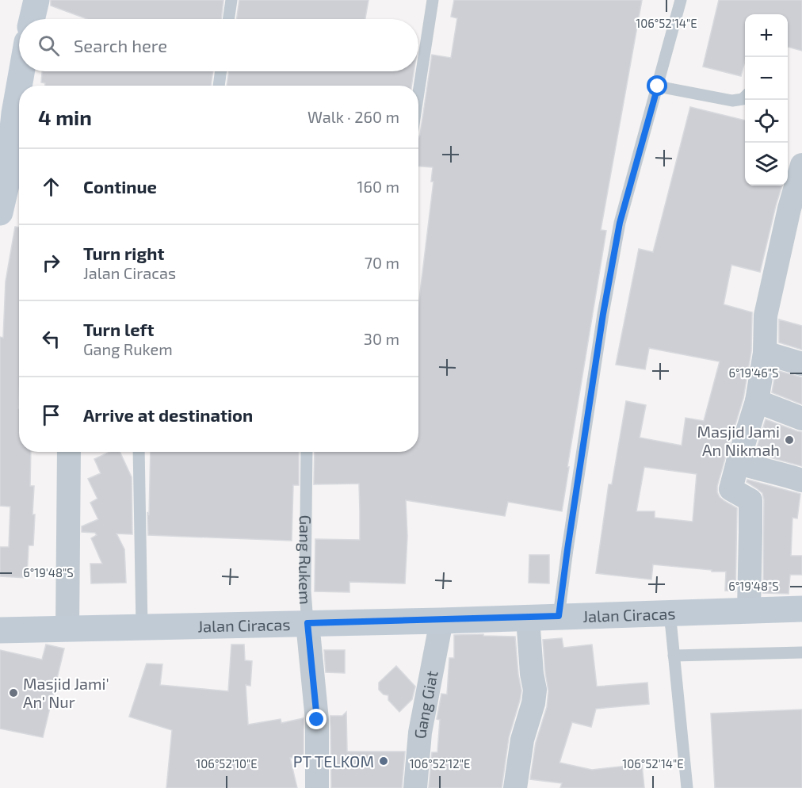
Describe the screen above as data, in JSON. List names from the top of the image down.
{
  "streets": {
    "street": ["Gang Rukem", "Jalan Ciracas", "Gang Giat"]
  },
  "crossings": [
    ["Gang Rukem", "Jalan Ciracas"],
    ["Jalan Ciracas", "Gang Giat"]
  ],
  "places": ["Masjid Jami An Nikmah", "Masjid Jami' An' Nur", "PT TELKOM"],
  "page": {
    "map_buttons": ["+", "−"],
    "search": "Search here",
    "heading": ["4 min", "Walk · 260 m"],
    "list": [
      ["Continue", "160 m"],
      ["Turn right", "Jalan Ciracas", "70 m"],
      ["Turn left", "Gang Rukem", "30 m"],
      "Arrive at destination"
    ]
  },
  "coordinates": [
    "106°52'14\"E",
    "6°19'46\"S",
    "6°19'48\"S",
    "106°52'10\"E",
    "106°52'12\"E"
  ]
}
